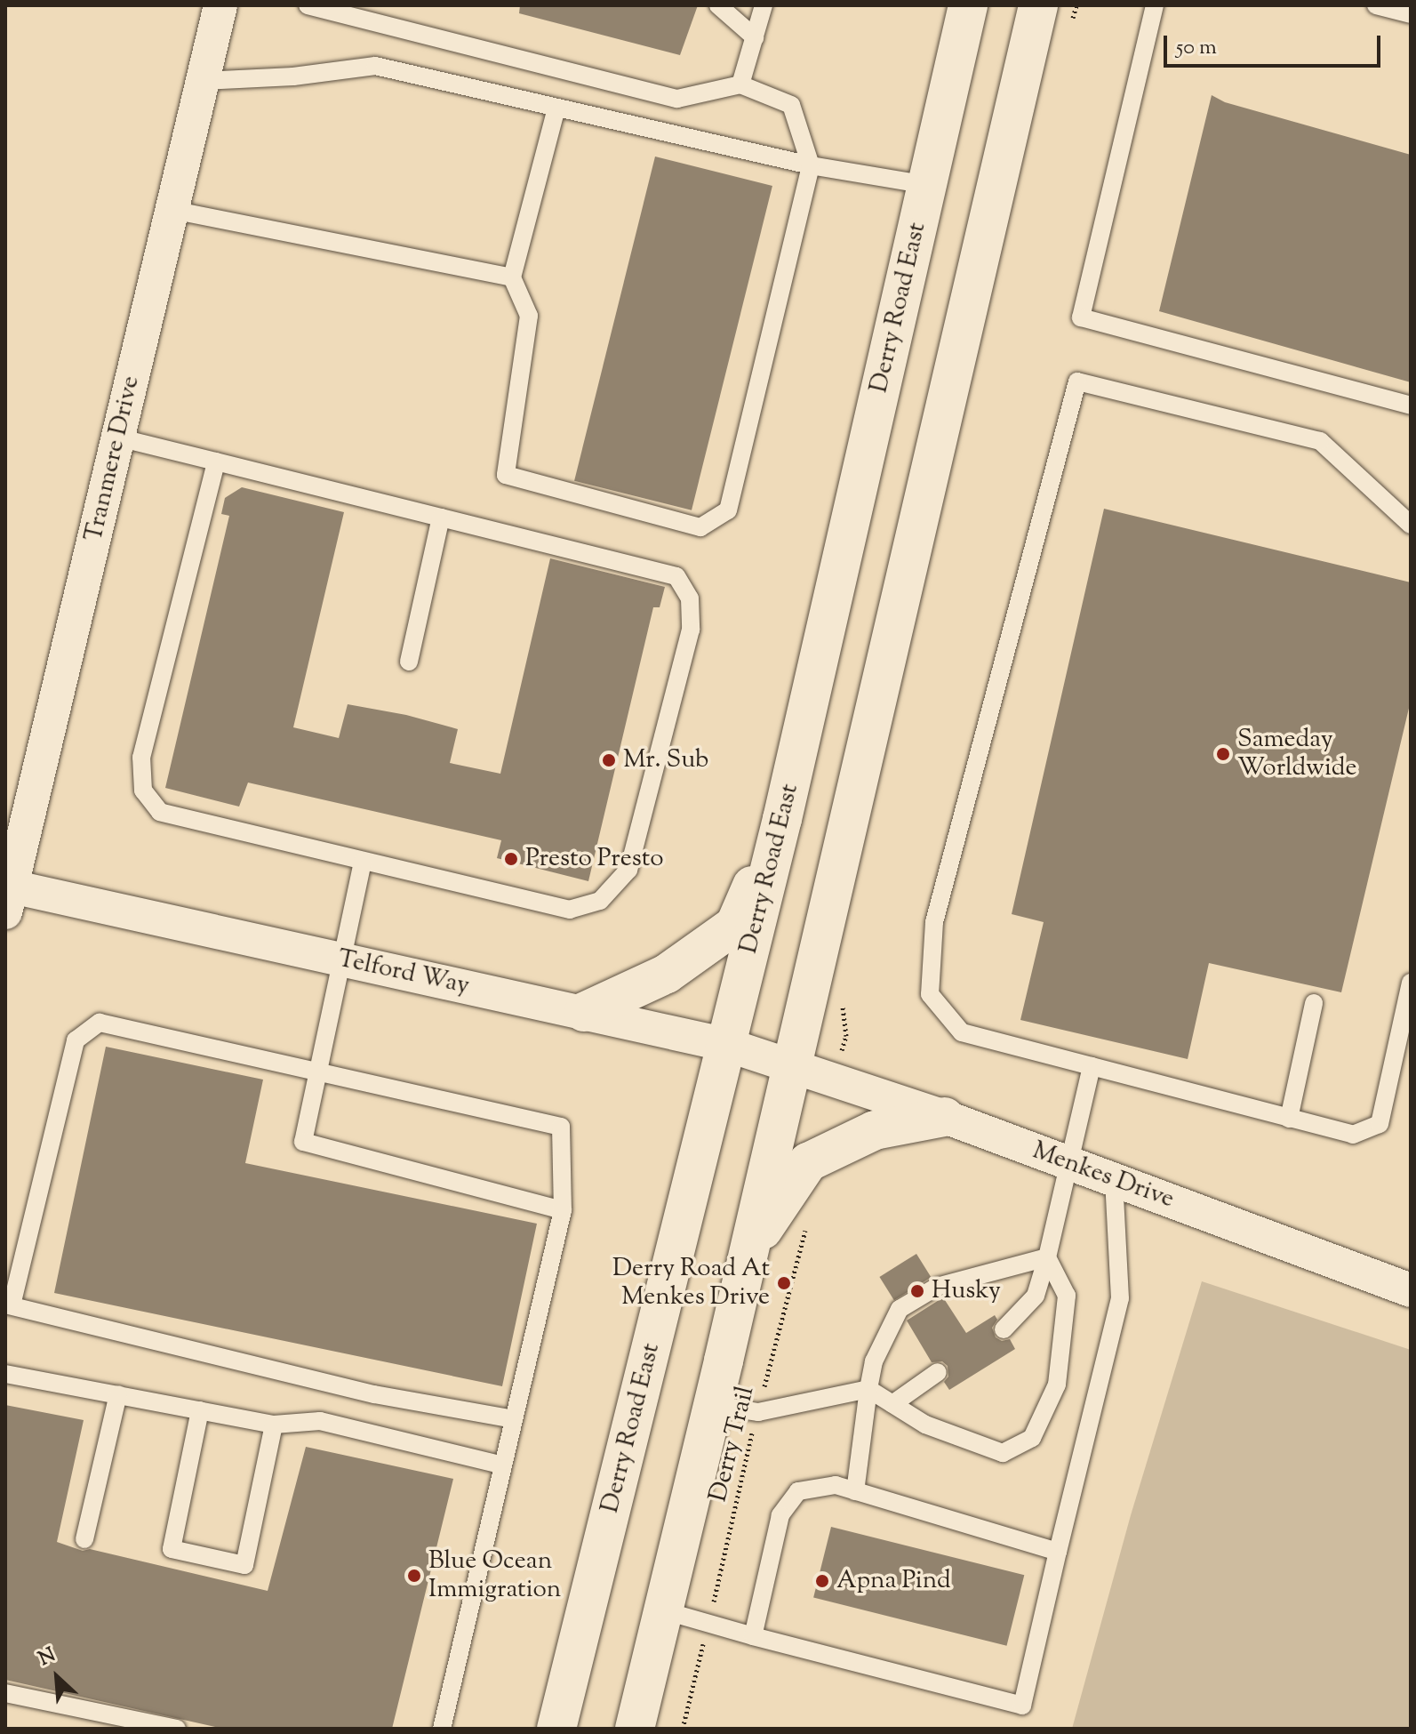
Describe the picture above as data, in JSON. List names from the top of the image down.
{
  "streets": {
    "main road": ["Derry Road East"],
    "street": ["Tranmere Drive", "Telford Way", "Menkes Drive"],
    "path": ["Derry Trail"]
  },
  "crossings": [
    ["Derry Road East", "Telford Way"],
    ["Tranmere Drive", "Telford Way"],
    ["Telford Way", "Menkes Drive"]
  ],
  "places": [
    "Sameday Worldwide",
    "Mr. Sub",
    "Presto Presto",
    "Derry Road At Menkes Drive",
    "Husky",
    "Blue Ocean Immigration",
    "Apna Pind"
  ],
  "scale_bar": "50 m",
  "north": "top left"
}
